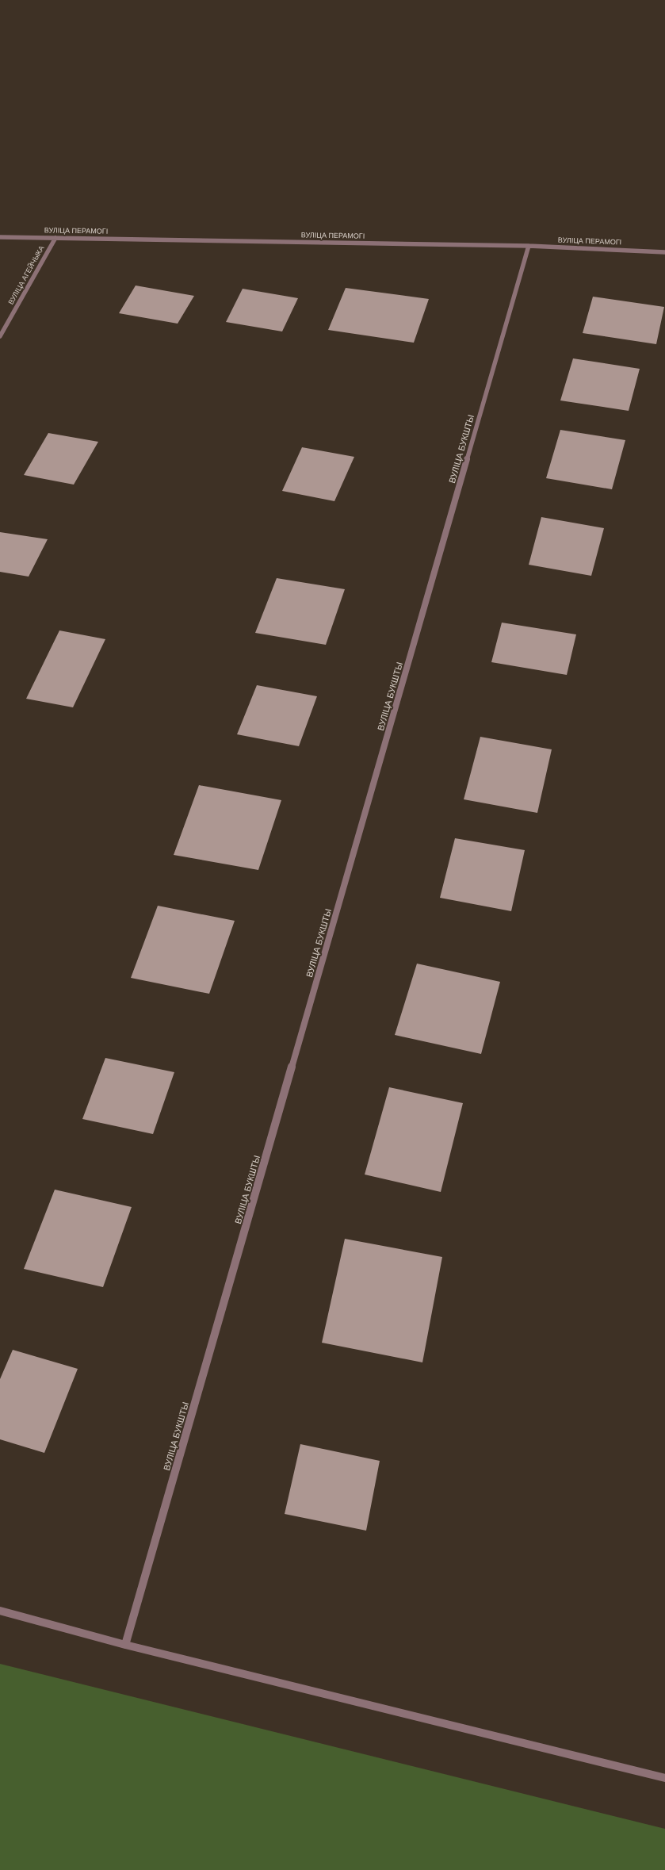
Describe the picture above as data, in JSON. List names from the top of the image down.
{
  "streets": {
    "street": ["ВУЛІЦА ПЕРАМОГІ", "ВУЛІЦА АГЕЙЧЫКА", "ВУЛІЦА БУКШТЫ"]
  },
  "crossings": [
    ["ВУЛІЦА ПЕРАМОГІ", "ВУЛІЦА АГЕЙЧЫКА"],
    ["ВУЛІЦА ПЕРАМОГІ", "ВУЛІЦА БУКШТЫ"]
  ]
}
